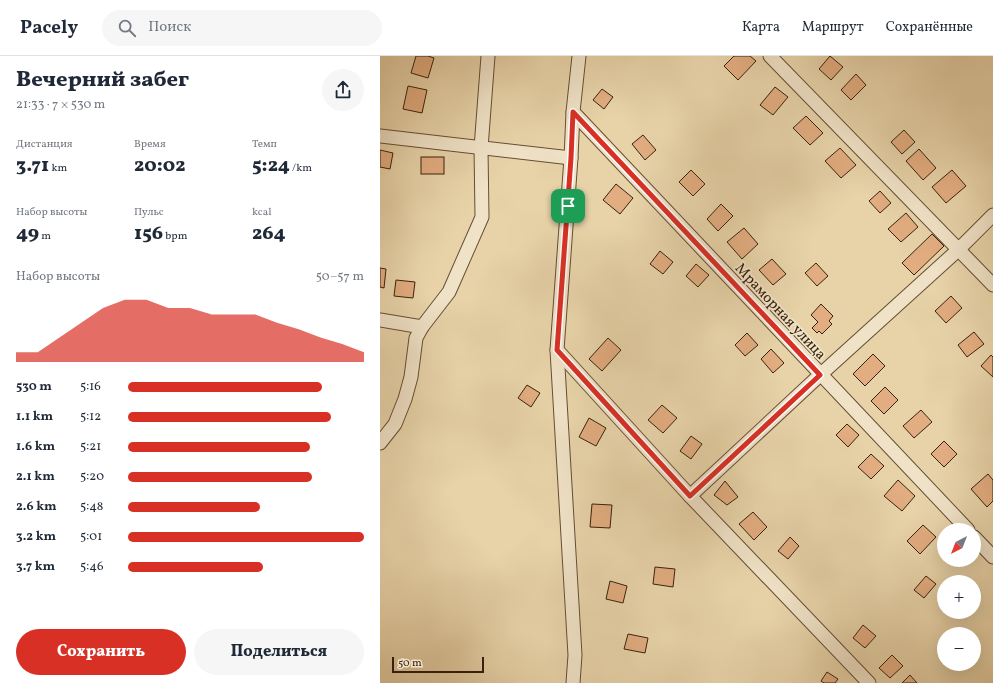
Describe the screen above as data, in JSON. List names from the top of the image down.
{
  "streets": {
    "street": ["Мраморная улица"]
  },
  "scale_bar": "50 m",
  "north": "bottom left",
  "page": {
    "header": "Pacely",
    "search": "Поиск",
    "nav": ["Карта", "Маршрут", "Сохранённые"],
    "heading": ["Вечерний забег", "21:33 · 7 × 530 m"],
    "stats": [
      ["Дистанция", "3.71 km"],
      ["Время", "20:02"],
      ["Темп", "5:24 /km"],
      ["Набор высоты", "49 m"],
      ["Пульс", "156 bpm"],
      ["kcal", "264"]
    ],
    "chart": ["Набор высоты", "50–57 m"],
    "list": [
      {
        "name": "530 m",
        "note": "5:16"
      },
      {
        "name": "1.1 km",
        "note": "5:12"
      },
      {
        "name": "1.6 km",
        "note": "5:21"
      },
      {
        "name": "2.1 km",
        "note": "5:20"
      },
      {
        "name": "2.6 km",
        "note": "5:48"
      },
      {
        "name": "3.2 km",
        "note": "5:01"
      },
      {
        "name": "3.7 km",
        "note": "5:46"
      }
    ],
    "map_buttons": ["+", "−"],
    "buttons": ["Сохранить", "Поделиться"],
    "scale": "50 m"
  }
}
